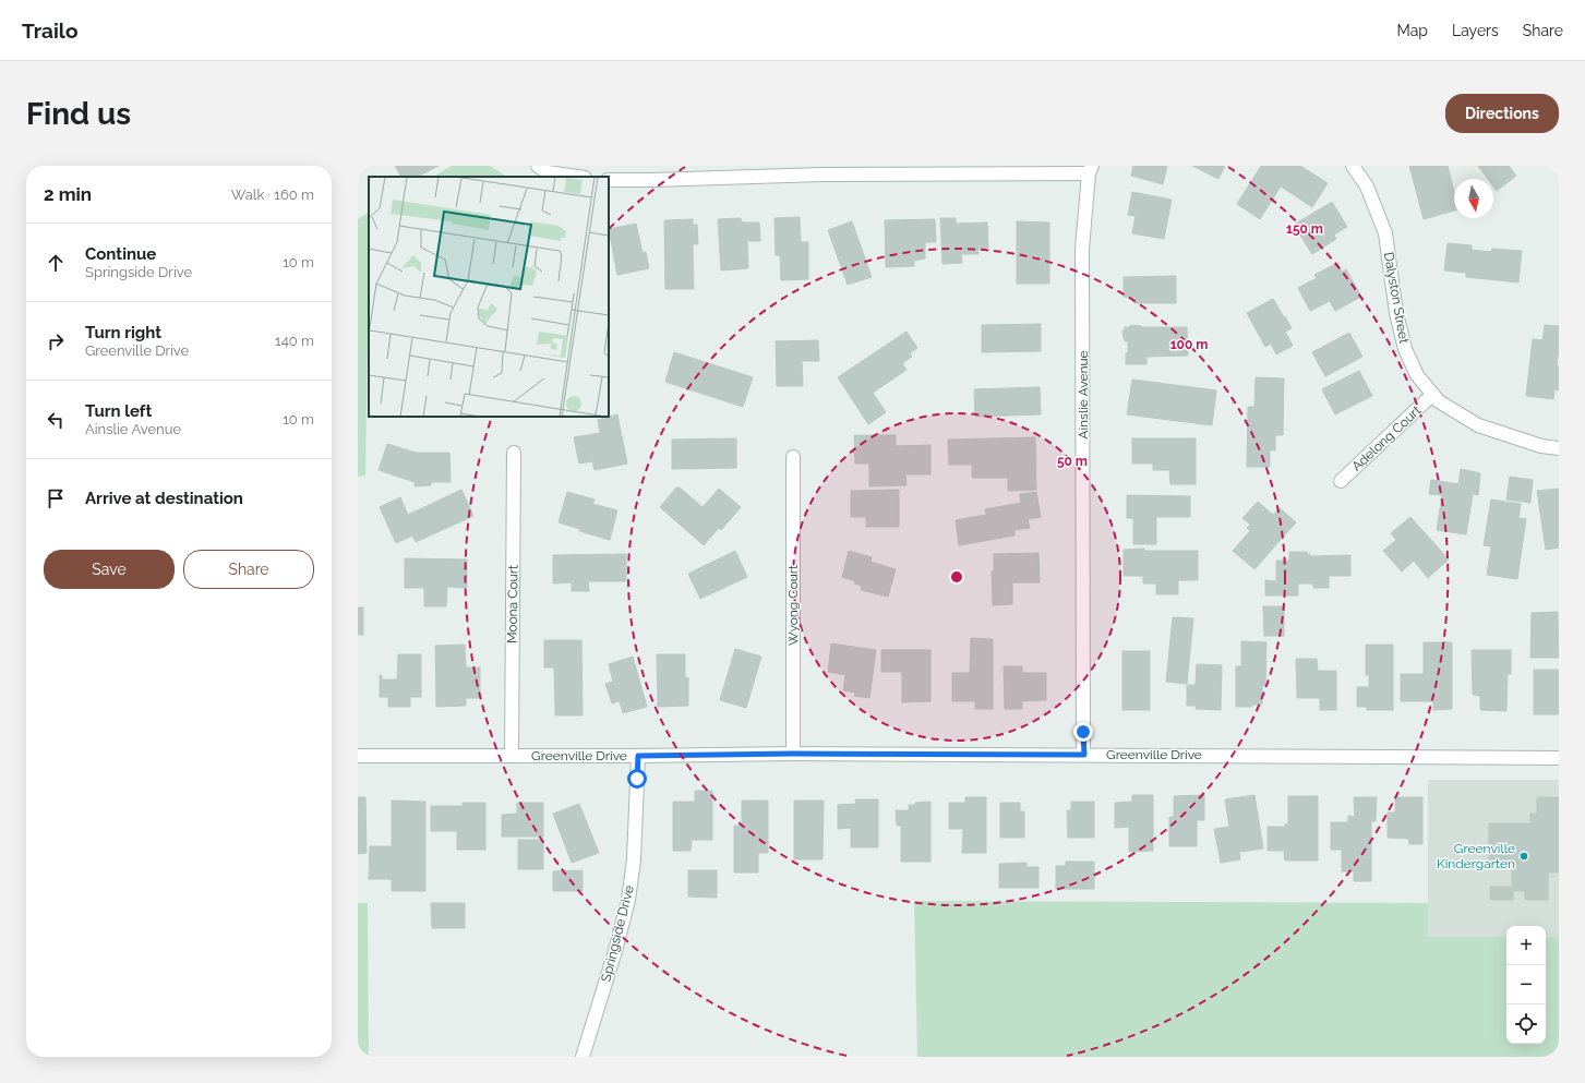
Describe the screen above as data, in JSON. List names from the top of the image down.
{
  "streets": {
    "street": [
      "Dalyston Street",
      "Ainslie Avenue",
      "Adelong Court",
      "Moona Court",
      "Wyong Court",
      "Greenville Drive",
      "Springside Drive"
    ]
  },
  "crossings": [
    ["Dalyston Street", "Adelong Court"],
    ["Ainslie Avenue", "Greenville Drive"],
    ["Moona Court", "Greenville Drive"],
    ["Wyong Court", "Greenville Drive"],
    ["Greenville Drive", "Springside Drive"]
  ],
  "places": ["Greenville Kindergarten"],
  "north": "bottom",
  "page": {
    "header": "Trailo",
    "nav": ["Map", "Layers", "Share"],
    "buttons": [
      "Directions",
      ["Save", "Share"]
    ],
    "title": "Find us",
    "heading": ["2 min", "Walk · 160 m"],
    "list": [
      ["Continue", "Springside Drive", "10 m"],
      ["Turn right", "Greenville Drive", "140 m"],
      ["Turn left", "Ainslie Avenue", "10 m"],
      "Arrive at destination"
    ],
    "map_buttons": ["+", "−"]
  },
  "rings": ["150 m", "100 m", "50 m"]
}
